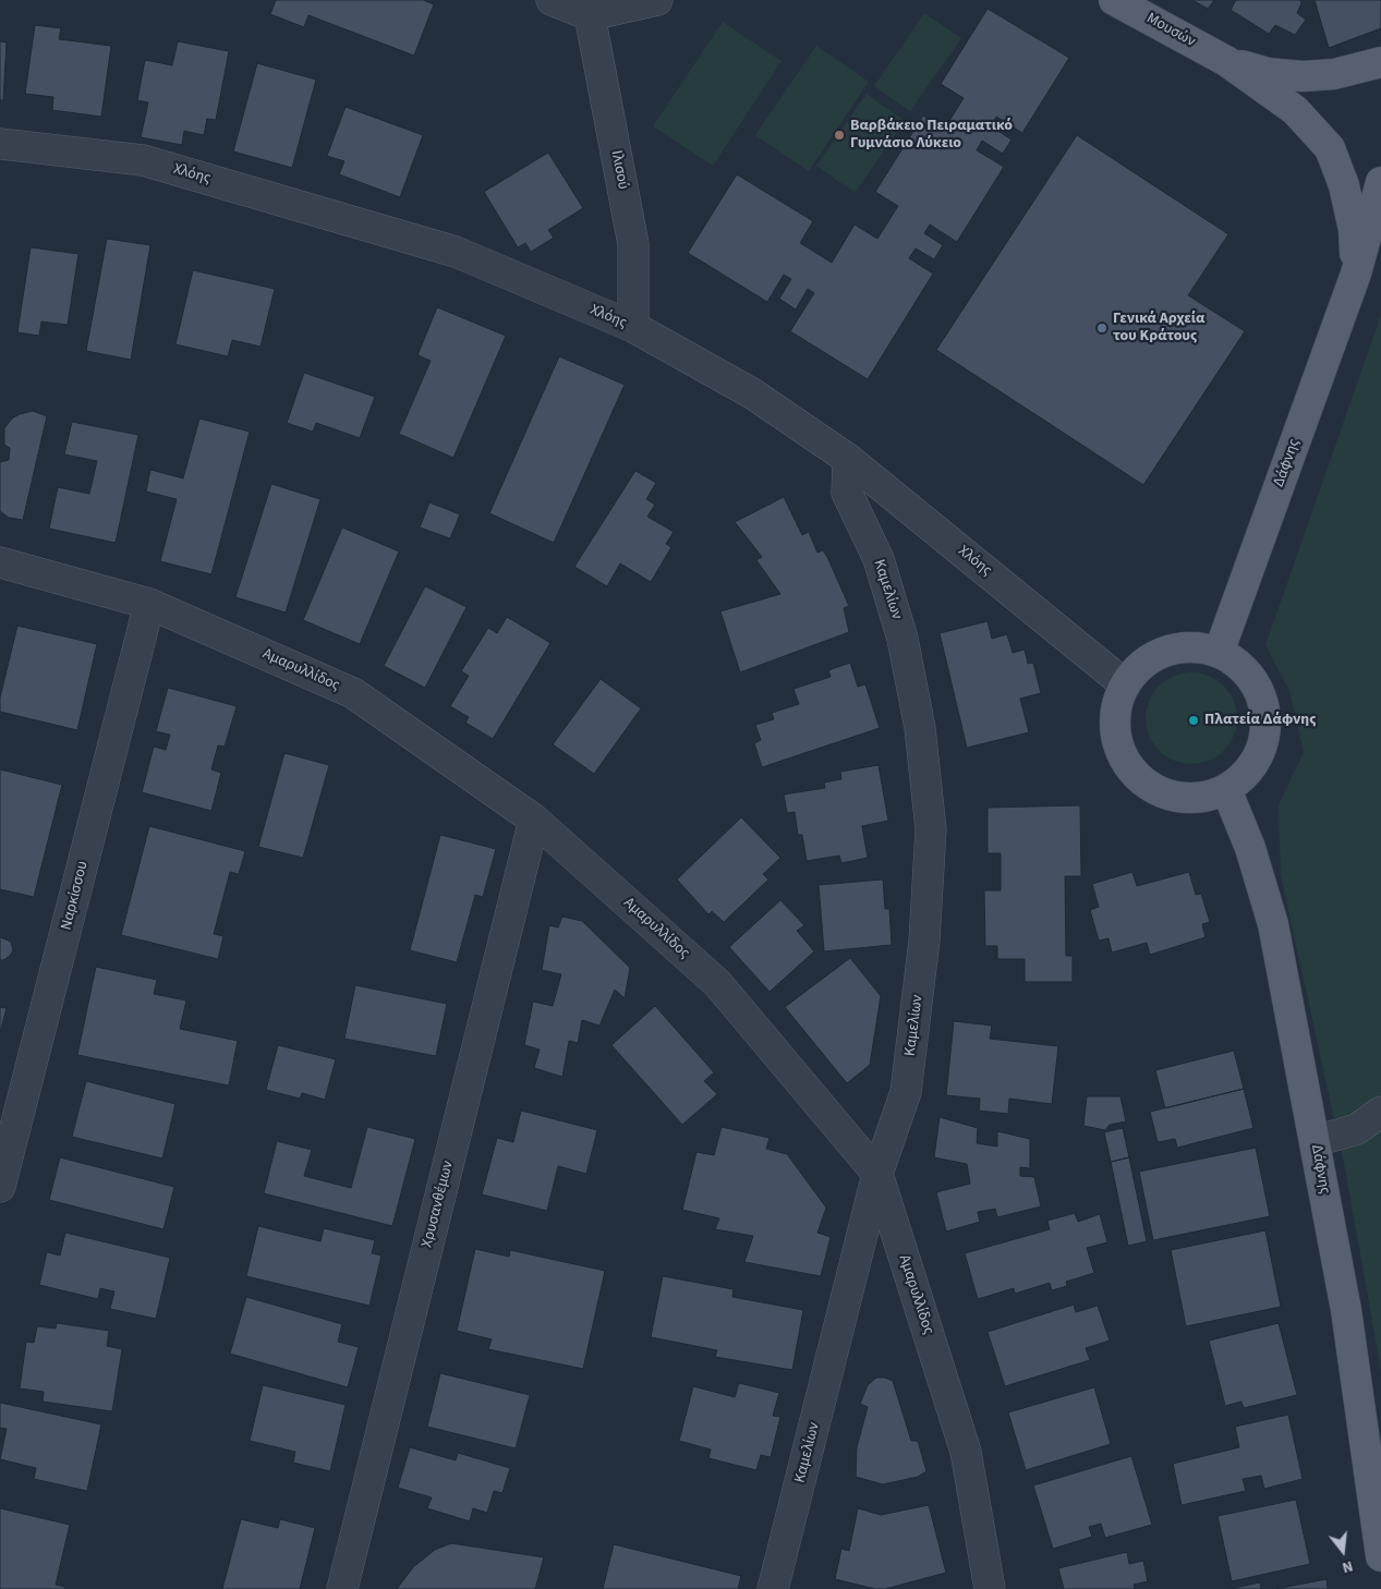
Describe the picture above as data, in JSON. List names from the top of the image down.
{
  "streets": {
    "main road": ["Μουσών", "Δάφνης"],
    "street": [
      "Ιλισού",
      "Χλόης",
      "Καμελίων",
      "Αμαρυλλίδος",
      "Ναρκίσσου",
      "Χρυσανθέμων"
    ]
  },
  "crossings": [
    ["Μουσών", "Δάφνης"],
    ["Ιλισού", "Χλόης"],
    ["Χλόης", "Δάφνης"],
    ["Χλόης", "Καμελίων"],
    ["Καμελίων", "Αμαρυλλίδος"],
    ["Αμαρυλλίδος", "Ναρκίσσου"],
    ["Αμαρυλλίδος", "Χρυσανθέμων"]
  ],
  "places": ["Βαρβάκειο Πειραματικό Γυμνάσιο Λύκειο", "Γενικά Αρχεία του Κράτους", "Πλατεία Δάφνης"],
  "north": "bottom"
}
